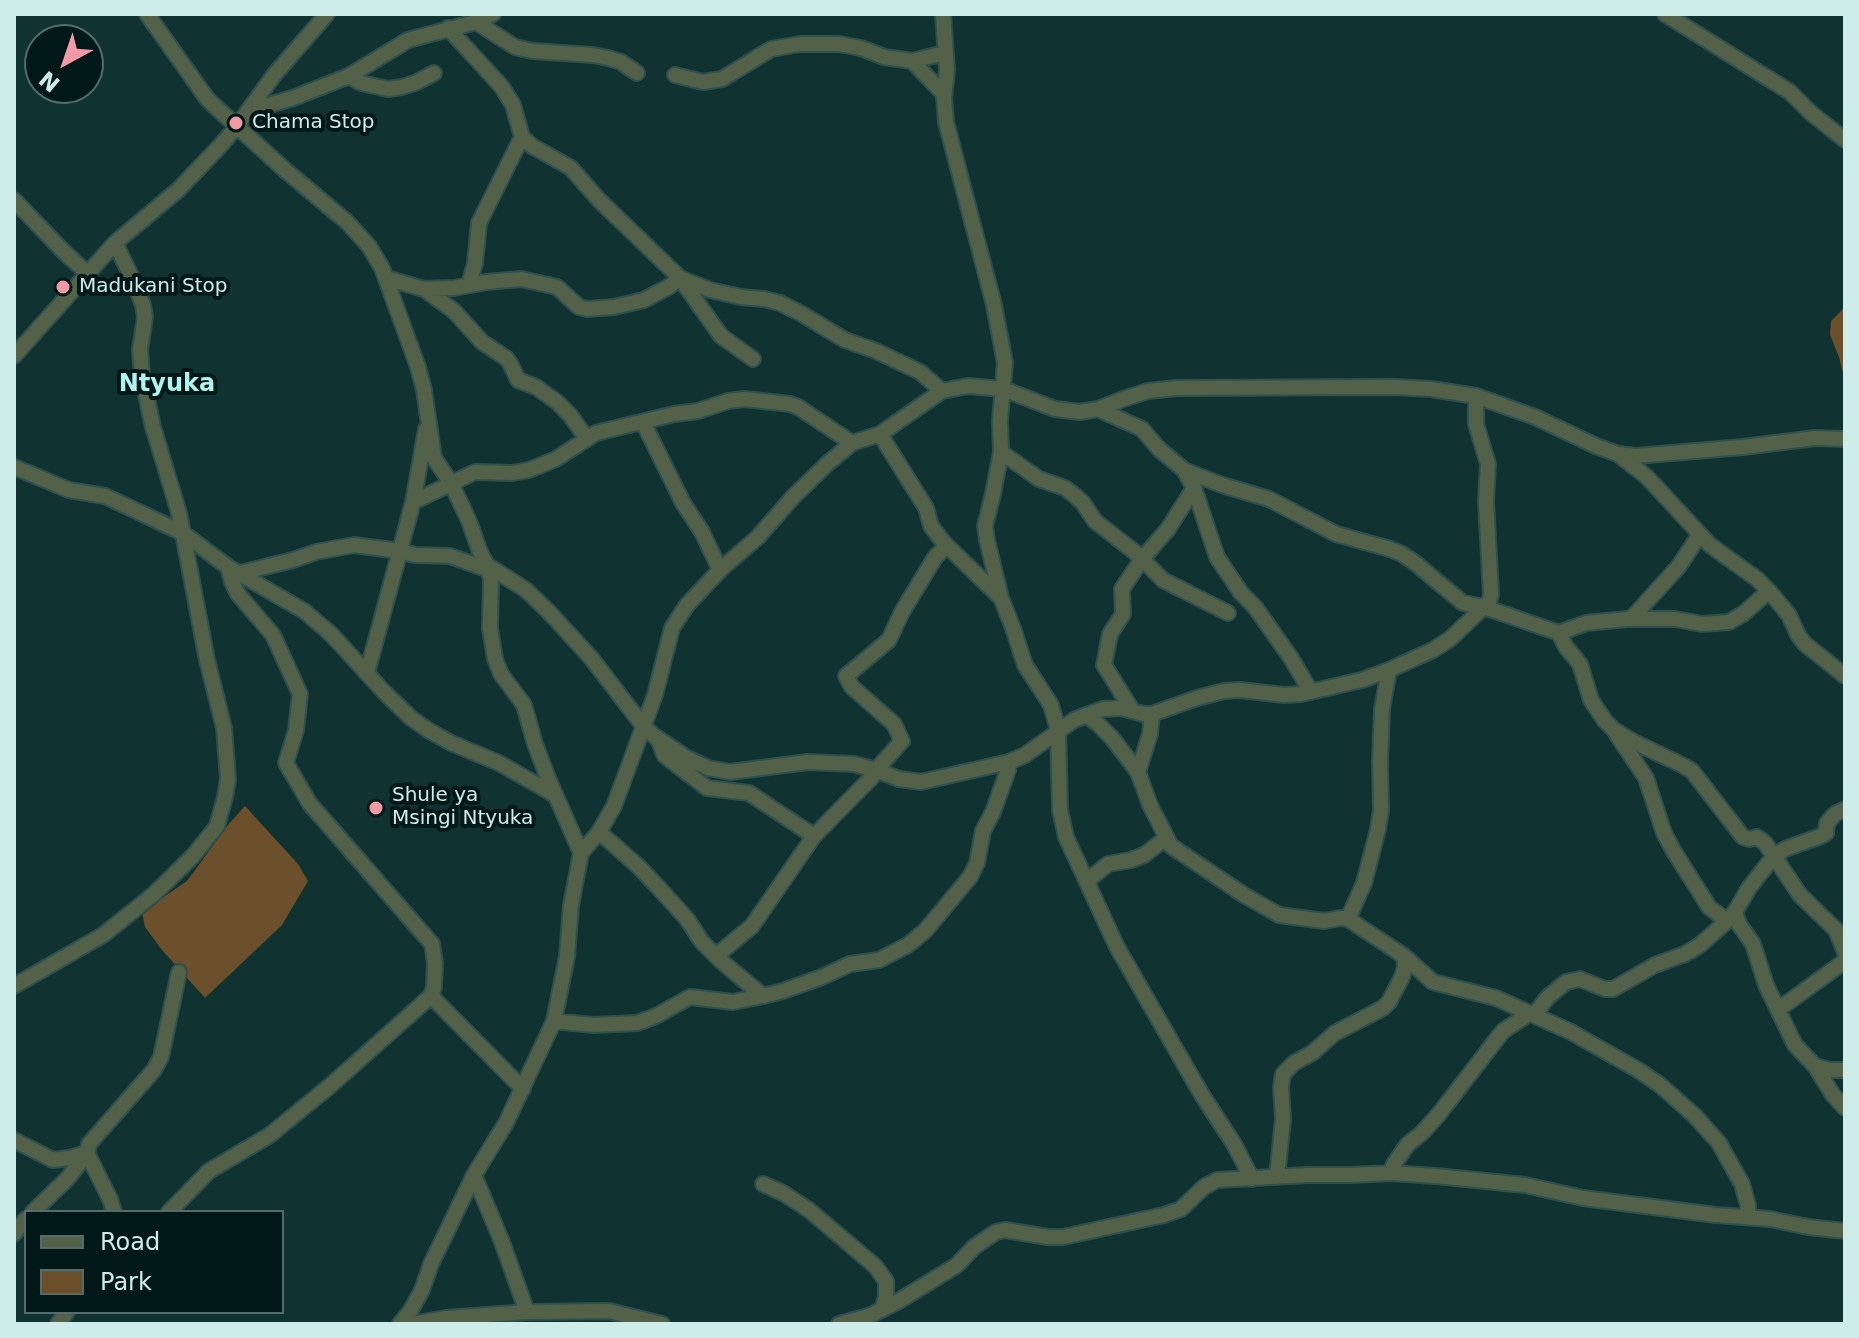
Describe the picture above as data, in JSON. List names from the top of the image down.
{
  "districts": ["Ntyuka"],
  "places": ["Chama Stop", "Madukani Stop", "Shule ya Msingi Ntyuka"],
  "legend": ["Road", "Park"],
  "north": "bottom left"
}
